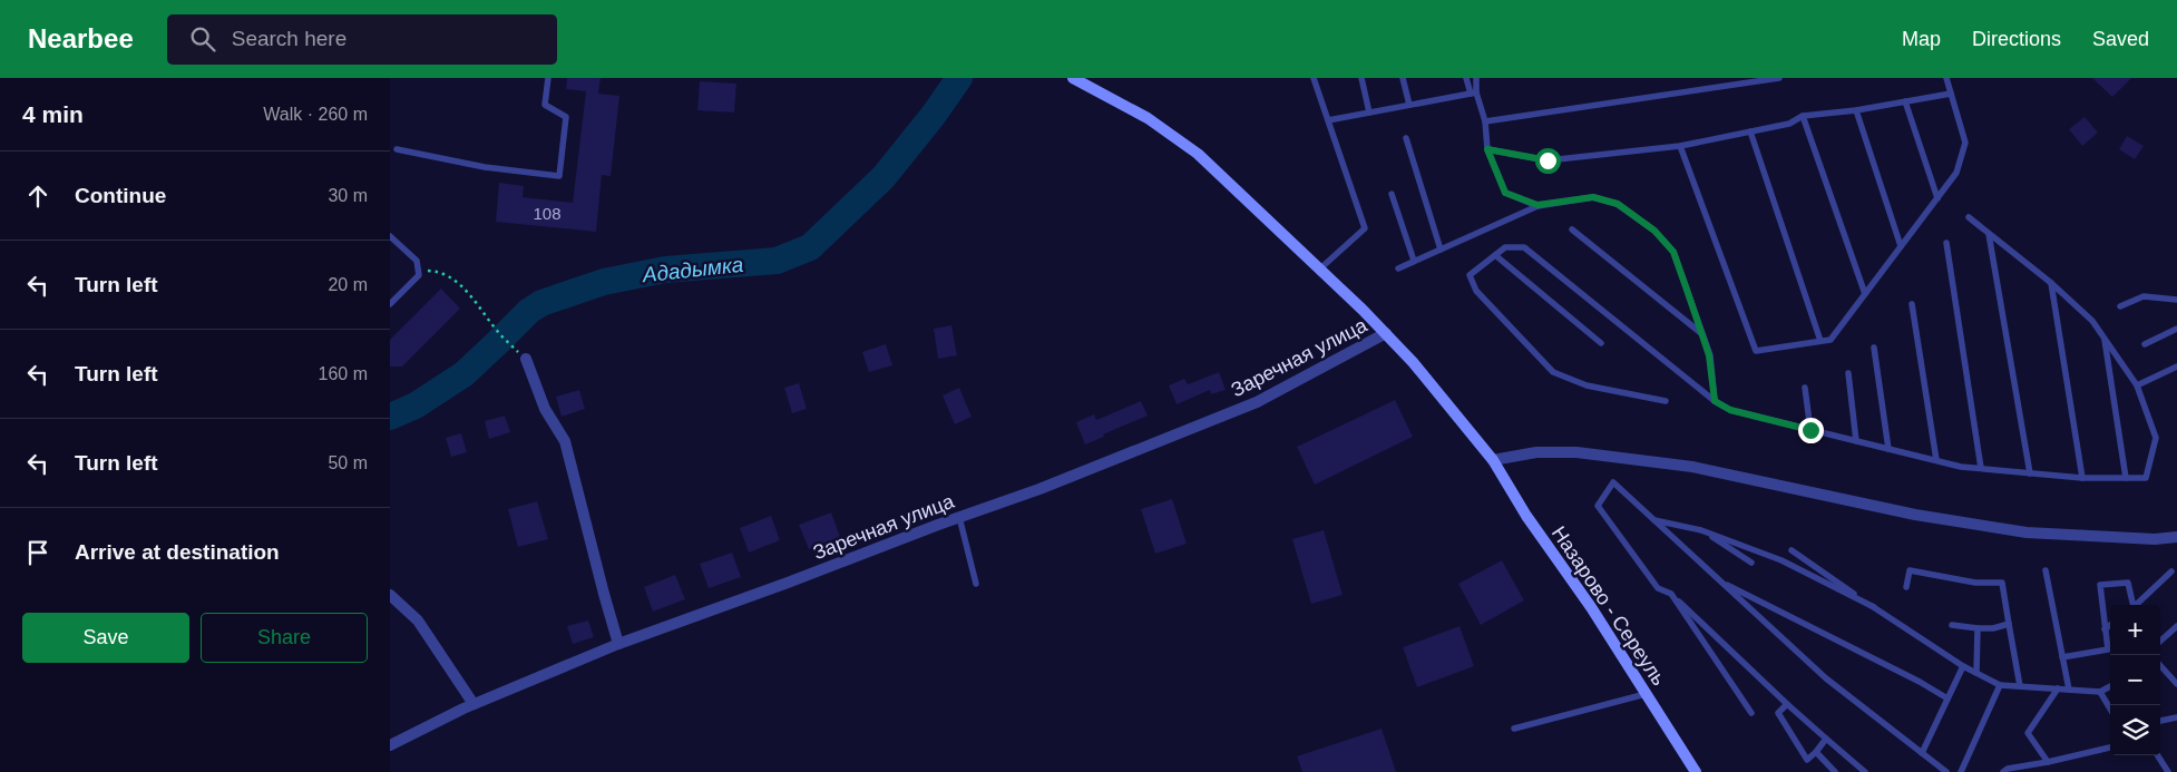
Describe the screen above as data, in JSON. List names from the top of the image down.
{
  "streets": {
    "street": ["Заречная улица", "Назарово - Сереуль"]
  },
  "crossings": [
    ["Заречная улица", "Назарово - Сереуль"]
  ],
  "water": ["Ададымка"],
  "house_numbers": ["108"],
  "page": {
    "header": "Nearbee",
    "search": "Search here",
    "nav": ["Map", "Directions", "Saved"],
    "heading": ["4 min", "Walk · 260 m"],
    "list": [
      ["Continue", "30 m"],
      ["Turn left", "20 m"],
      ["Turn left", "160 m"],
      ["Turn left", "50 m"],
      "Arrive at destination"
    ],
    "buttons": ["Save", "Share"],
    "map_buttons": ["+", "−"]
  }
}
